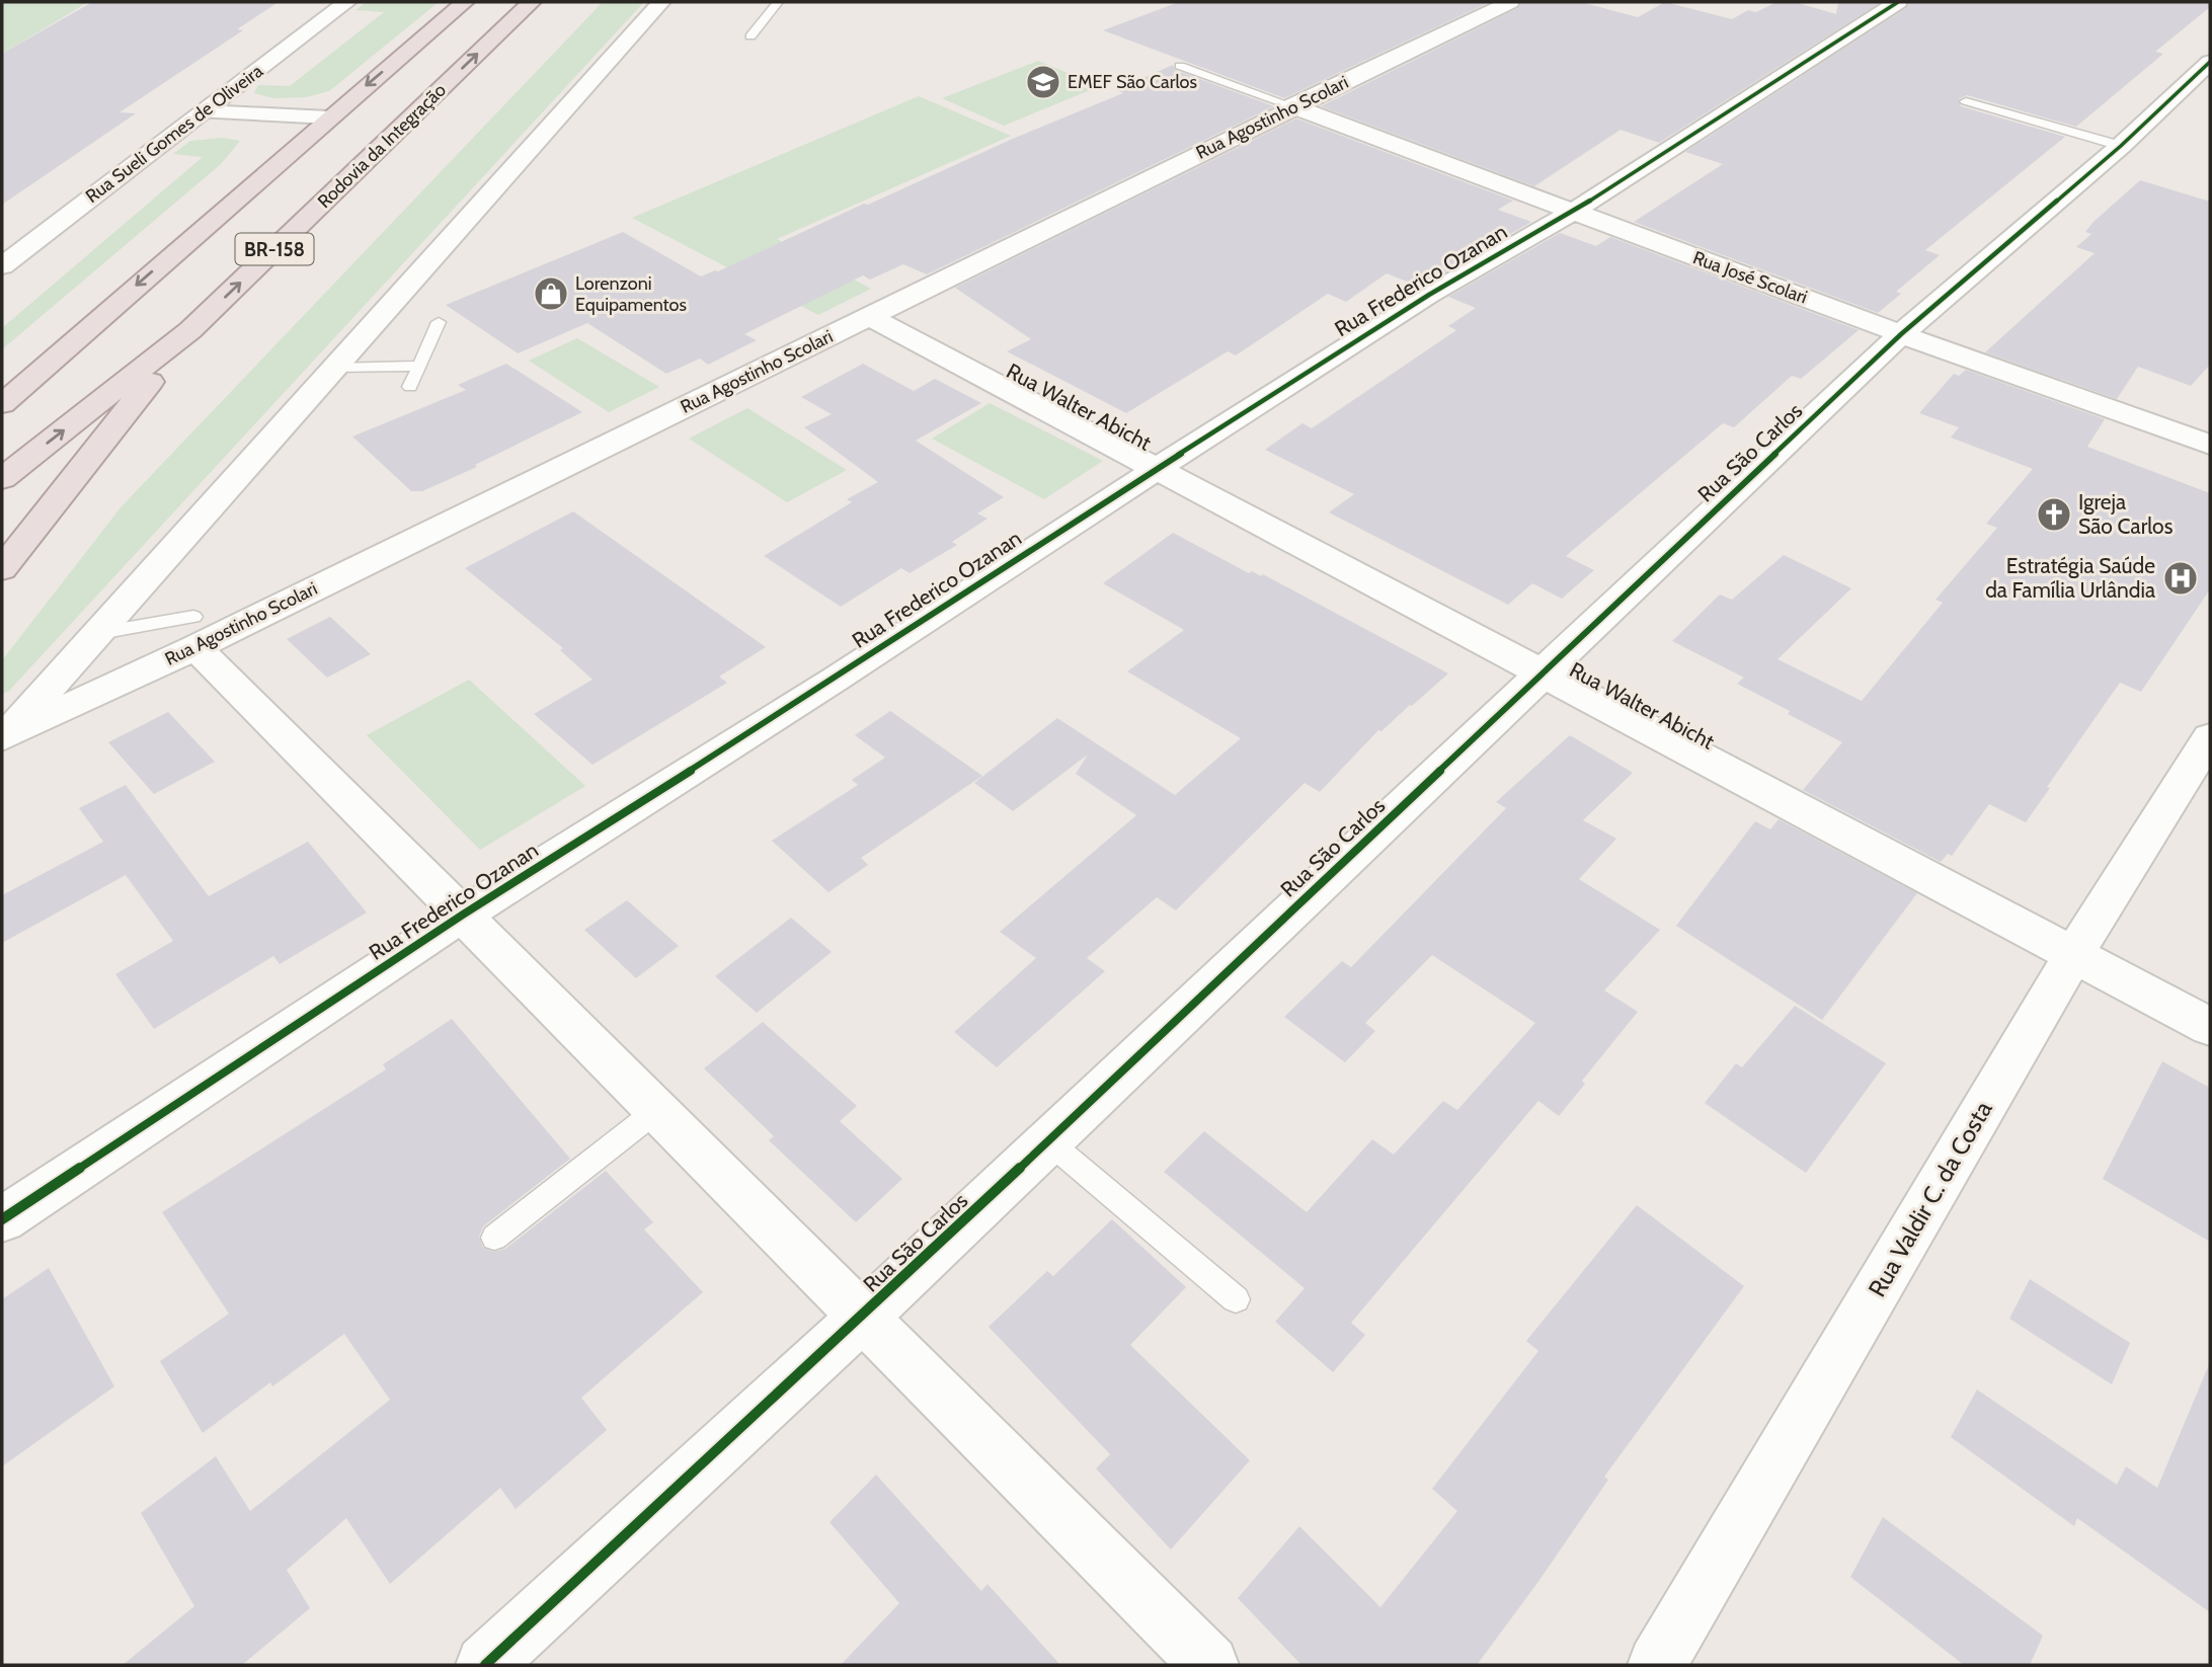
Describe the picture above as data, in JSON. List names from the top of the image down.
{
  "streets": {
    "highway": ["Rodovia da Integração", "BR-158"],
    "street": [
      "Rua Agostinho Scolari",
      "Rua Sueli Gomes de Oliveira",
      "Rua José Scolari",
      "Rua Frederico Ozanan",
      "Rua Walter Abicht",
      "Rua São Carlos",
      "Rua Valdir C. da Costa"
    ]
  },
  "crossings": [
    ["Rua Agostinho Scolari", "Rua José Scolari"],
    ["Rua Agostinho Scolari", "Rua Walter Abicht"],
    ["Rua José Scolari", "Rua Frederico Ozanan"],
    ["Rua José Scolari", "Rua São Carlos"],
    ["Rua Frederico Ozanan", "Rua Walter Abicht"],
    ["Rua Walter Abicht", "Rua São Carlos"],
    ["Rua Walter Abicht", "Rua Valdir C. da Costa"]
  ],
  "places": {
    "school or university": ["EMEF São Carlos"],
    "shop": ["Lorenzoni Equipamentos"],
    "church": ["Igreja São Carlos"],
    "hospital": ["Estratégia Saúde da Família Urlândia"]
  }
}
